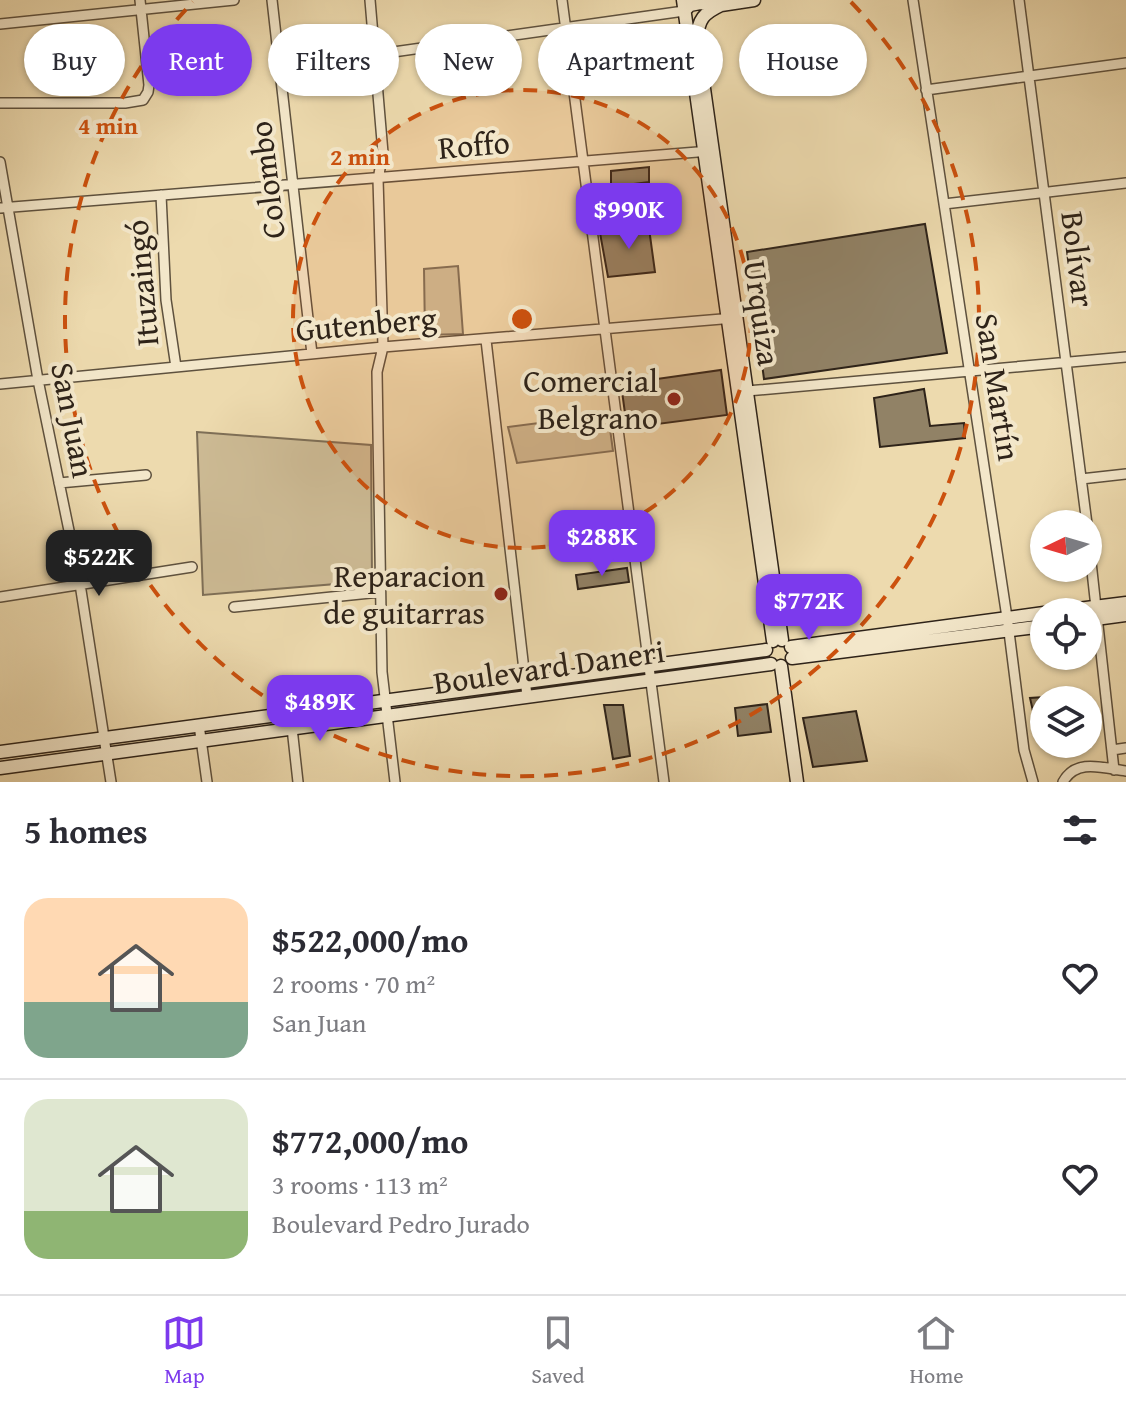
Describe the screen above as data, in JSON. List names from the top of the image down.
{
  "streets": {
    "main road": ["Urquiza", "Boulevard Daneri"],
    "street": [
      "Roffo",
      "Colombo",
      "Bolívar",
      "Ituzaingó",
      "Gutenberg",
      "San Martín",
      "San Juan"
    ]
  },
  "crossings": [
    ["Roffo", "Colombo"],
    ["Roffo", "Ituzaingó"],
    ["Roffo", "Urquiza"],
    ["Roffo", "San Juan"],
    ["Colombo", "Gutenberg"],
    ["Ituzaingó", "Gutenberg"],
    ["Urquiza", "Gutenberg"],
    ["Urquiza", "Boulevard Daneri"],
    ["Gutenberg", "San Juan"],
    ["San Martín", "Boulevard Daneri"],
    ["San Juan", "Boulevard Daneri"]
  ],
  "places": ["Comercial Belgrano", "Reparacion de guitarras"],
  "north": "left",
  "page": {
    "chip": [
      "Buy",
      "Rent",
      "Filters",
      "New",
      "Apartment",
      "House"
    ],
    "price": [
      "$990K",
      "$288K",
      "$522K",
      "$772K",
      "$489K"
    ],
    "heading": "5 homes",
    "list": [
      {
        "name": "$522,000/mo",
        "note": "2 rooms · 70 m² · San Juan"
      },
      {
        "name": "$772,000/mo",
        "note": "3 rooms · 113 m² · Boulevard Pedro Jurado"
      }
    ],
    "tabs": ["Map", "Saved", "Home"]
  },
  "rings": ["4 min", "2 min"]
}
